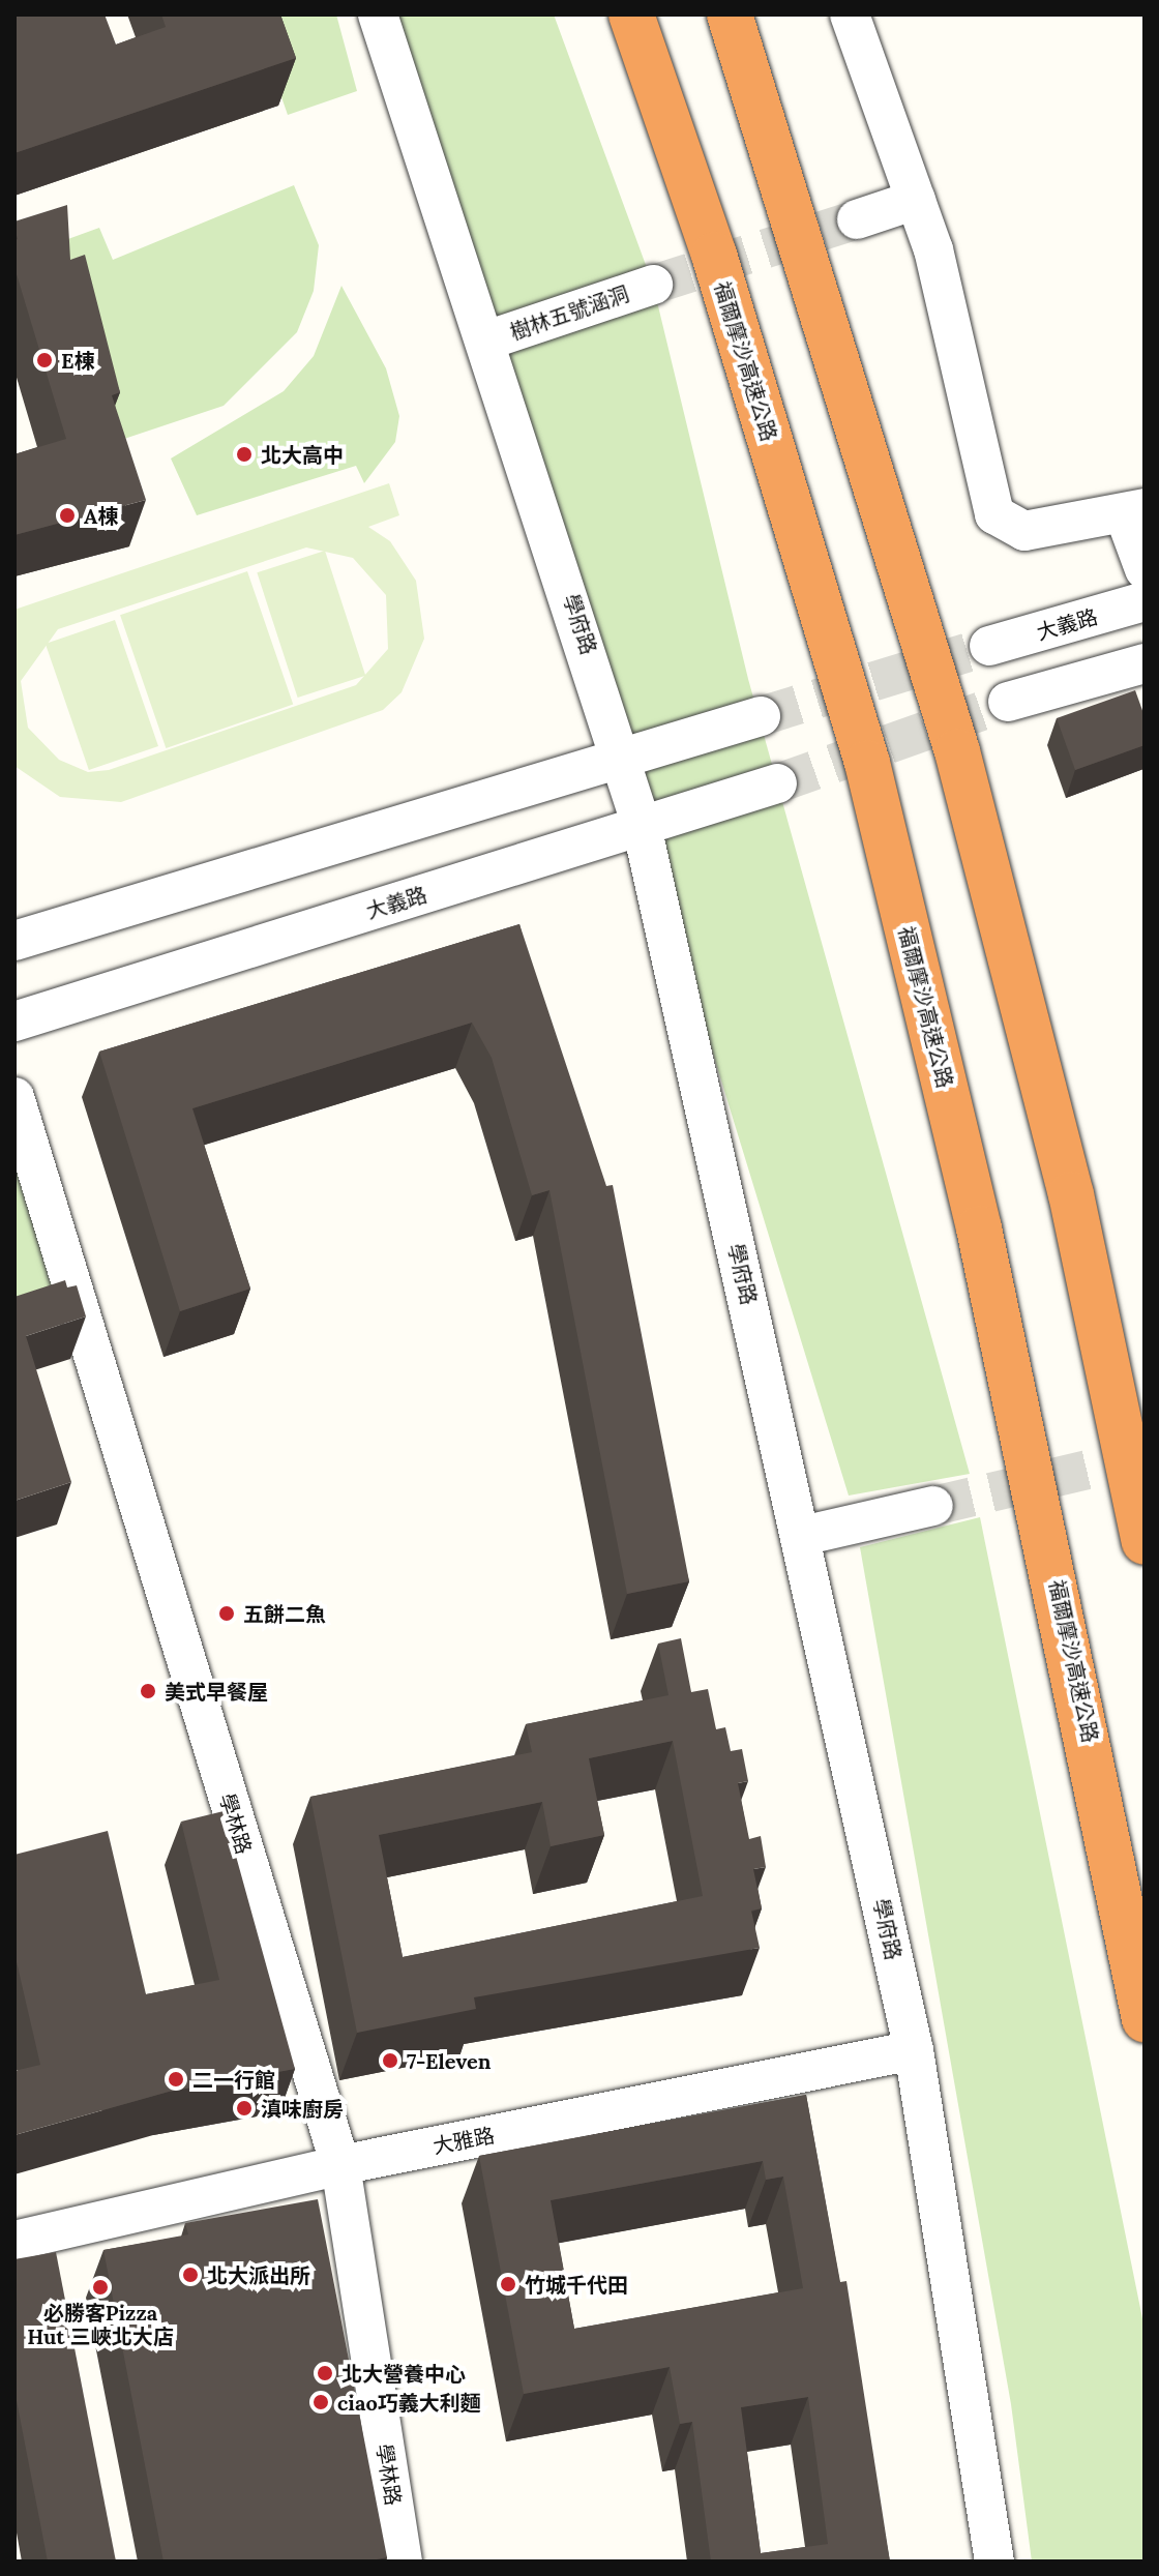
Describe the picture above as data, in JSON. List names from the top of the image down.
{
  "streets": {
    "highway": ["福爾摩沙高速公路"],
    "street": [
      "樹林五號涵洞",
      "學府路",
      "大義路",
      "學林路",
      "大雅路"
    ]
  },
  "crossings": [
    ["樹林五號涵洞", "學府路"],
    ["學府路", "大義路"],
    ["學府路", "大雅路"],
    ["學林路", "大雅路"]
  ],
  "places": [
    "E棟",
    "北大高中",
    "A棟",
    "五餅二魚",
    "美式早餐屋",
    "7-Eleven",
    "二一行館",
    "滇味廚房",
    "北大派出所",
    "竹城千代田",
    "必勝客Pizza Hut 三峽北大店",
    "北大營養中心",
    "ciao巧義大利麵"
  ]
}
